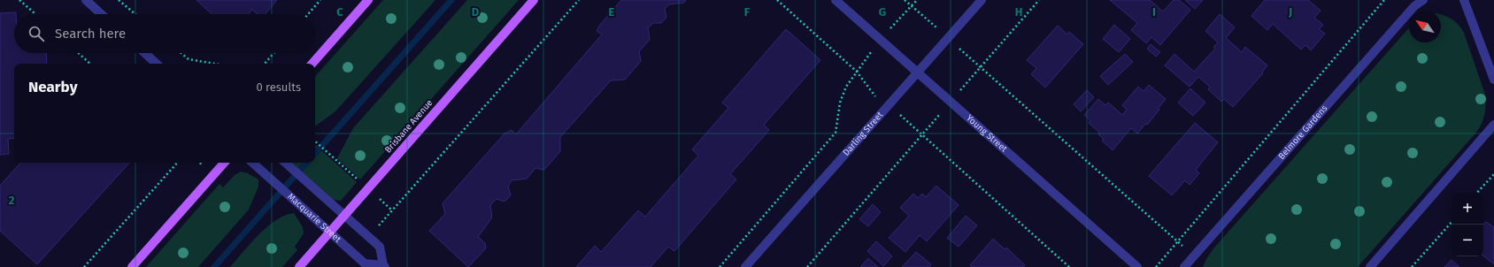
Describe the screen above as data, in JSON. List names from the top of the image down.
{
  "streets": {
    "main road": ["Brisbane Avenue"],
    "street": [
      "Belmore Gardens",
      "Darling Street",
      "Young Street",
      "Macquarie Street"
    ]
  },
  "crossings": [
    ["Brisbane Avenue", "Macquarie Street"],
    ["Darling Street", "Young Street"]
  ],
  "north": "top left",
  "page": {
    "search": "Search here",
    "heading": ["Nearby", "0 results"],
    "map_buttons": ["+", "−"]
  },
  "grid": {
    "columns": [
      "C",
      "D",
      "E",
      "F",
      "G",
      "H",
      "I",
      "J"
    ],
    "rows": ["2"]
  }
}
